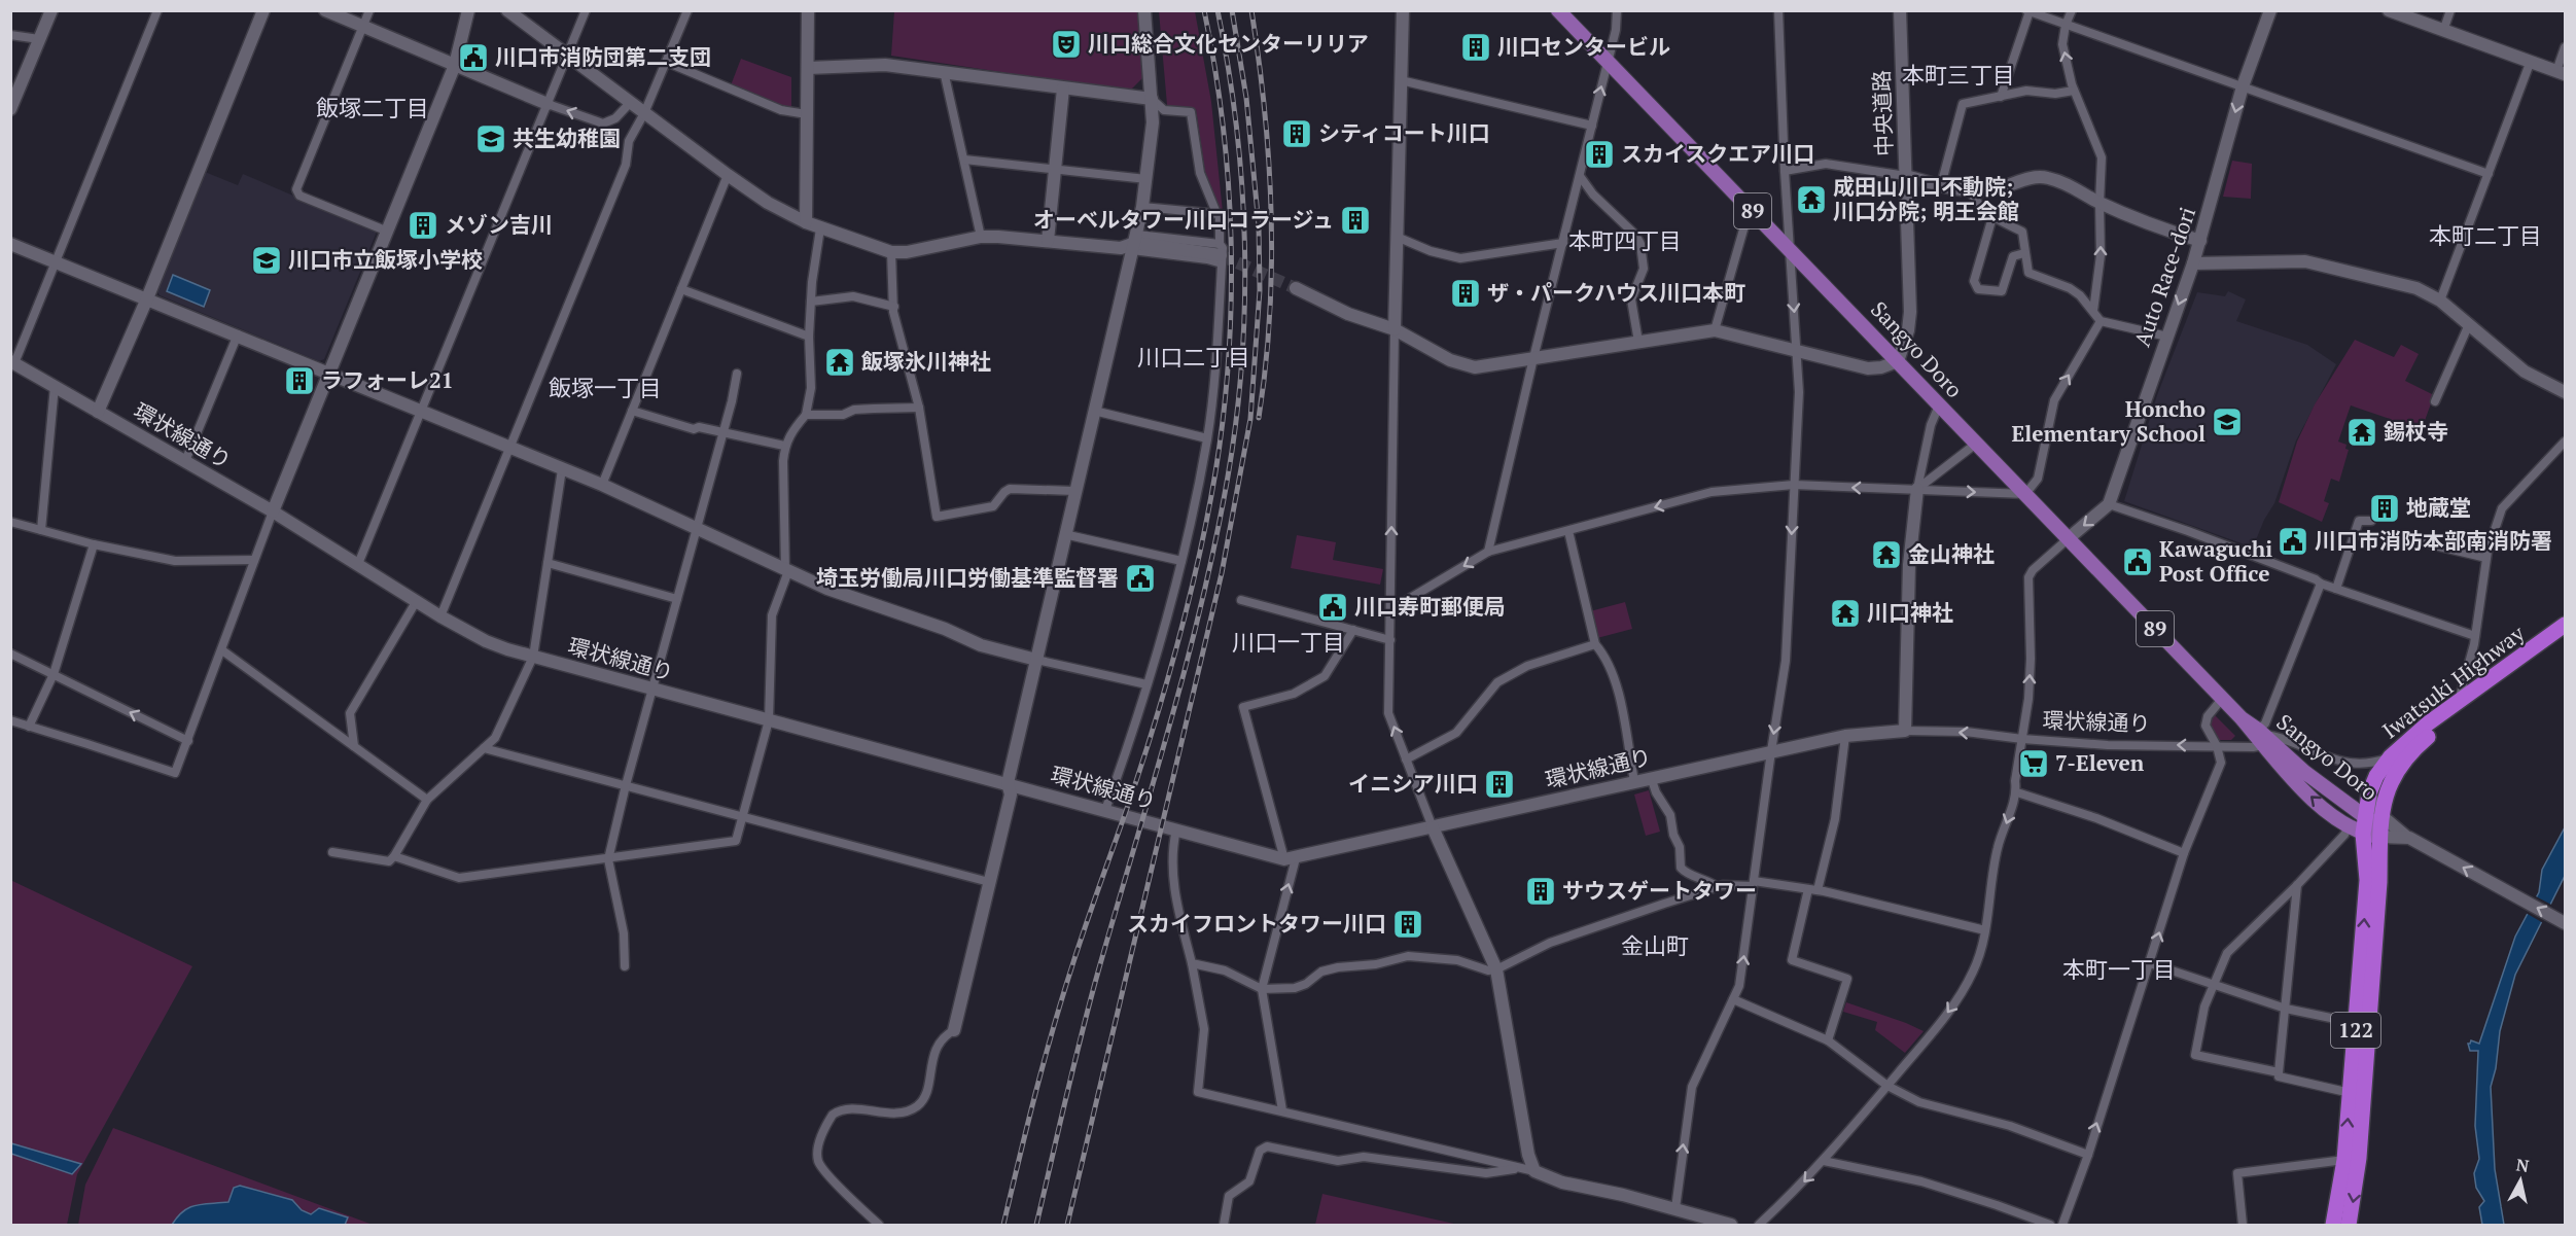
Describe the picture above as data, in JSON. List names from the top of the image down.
{
  "streets": {
    "highway": ["Iwatsuki Highway", "122"],
    "main road": ["89", "Sangyo Doro"],
    "street": ["中央道路", "Auto Race-dori", "環状線通り"]
  },
  "crossings": [
    ["中央道路", "Sangyo Doro"],
    ["Sangyo Doro", "環状線通り"],
    ["Sangyo Doro", "Iwatsuki Highway"],
    ["Sangyo Doro", "122"],
    ["環状線通り", "Iwatsuki Highway"],
    ["Iwatsuki Highway", "122"]
  ],
  "districts": [
    "本町三丁目",
    "飯塚二丁目",
    "本町二丁目",
    "本町四丁目",
    "川口二丁目",
    "飯塚一丁目",
    "川口一丁目",
    "金山町",
    "本町一丁目"
  ],
  "places": {
    "theatre": ["川口総合文化センターリリア"],
    "building": [
      "川口センタービル",
      "シティコート川口",
      "スカイスクエア川口",
      "オーベルタワー川口コラージュ",
      "メゾン吉川",
      "ザ・パークハウス川口本町",
      "ラフォーレ21",
      "地蔵堂",
      "イニシア川口",
      "サウスゲートタワー",
      "スカイフロントタワー川口"
    ],
    "public building": [
      "川口市消防団第二支団",
      "川口市消防本部南消防署",
      "Kawaguchi Post Office",
      "埼玉労働局川口労働基準監督署",
      "川口寿町郵便局"
    ],
    "school or university": ["共生幼稚園", "川口市立飯塚小学校", "Honcho Elementary School"],
    "temple": [
      "成田山川口不動院; 川口分院; 明王会館",
      "飯塚氷川神社",
      "錫杖寺",
      "金山神社",
      "川口神社"
    ],
    "supermarket": ["7-Eleven"]
  },
  "north": "top"
}
